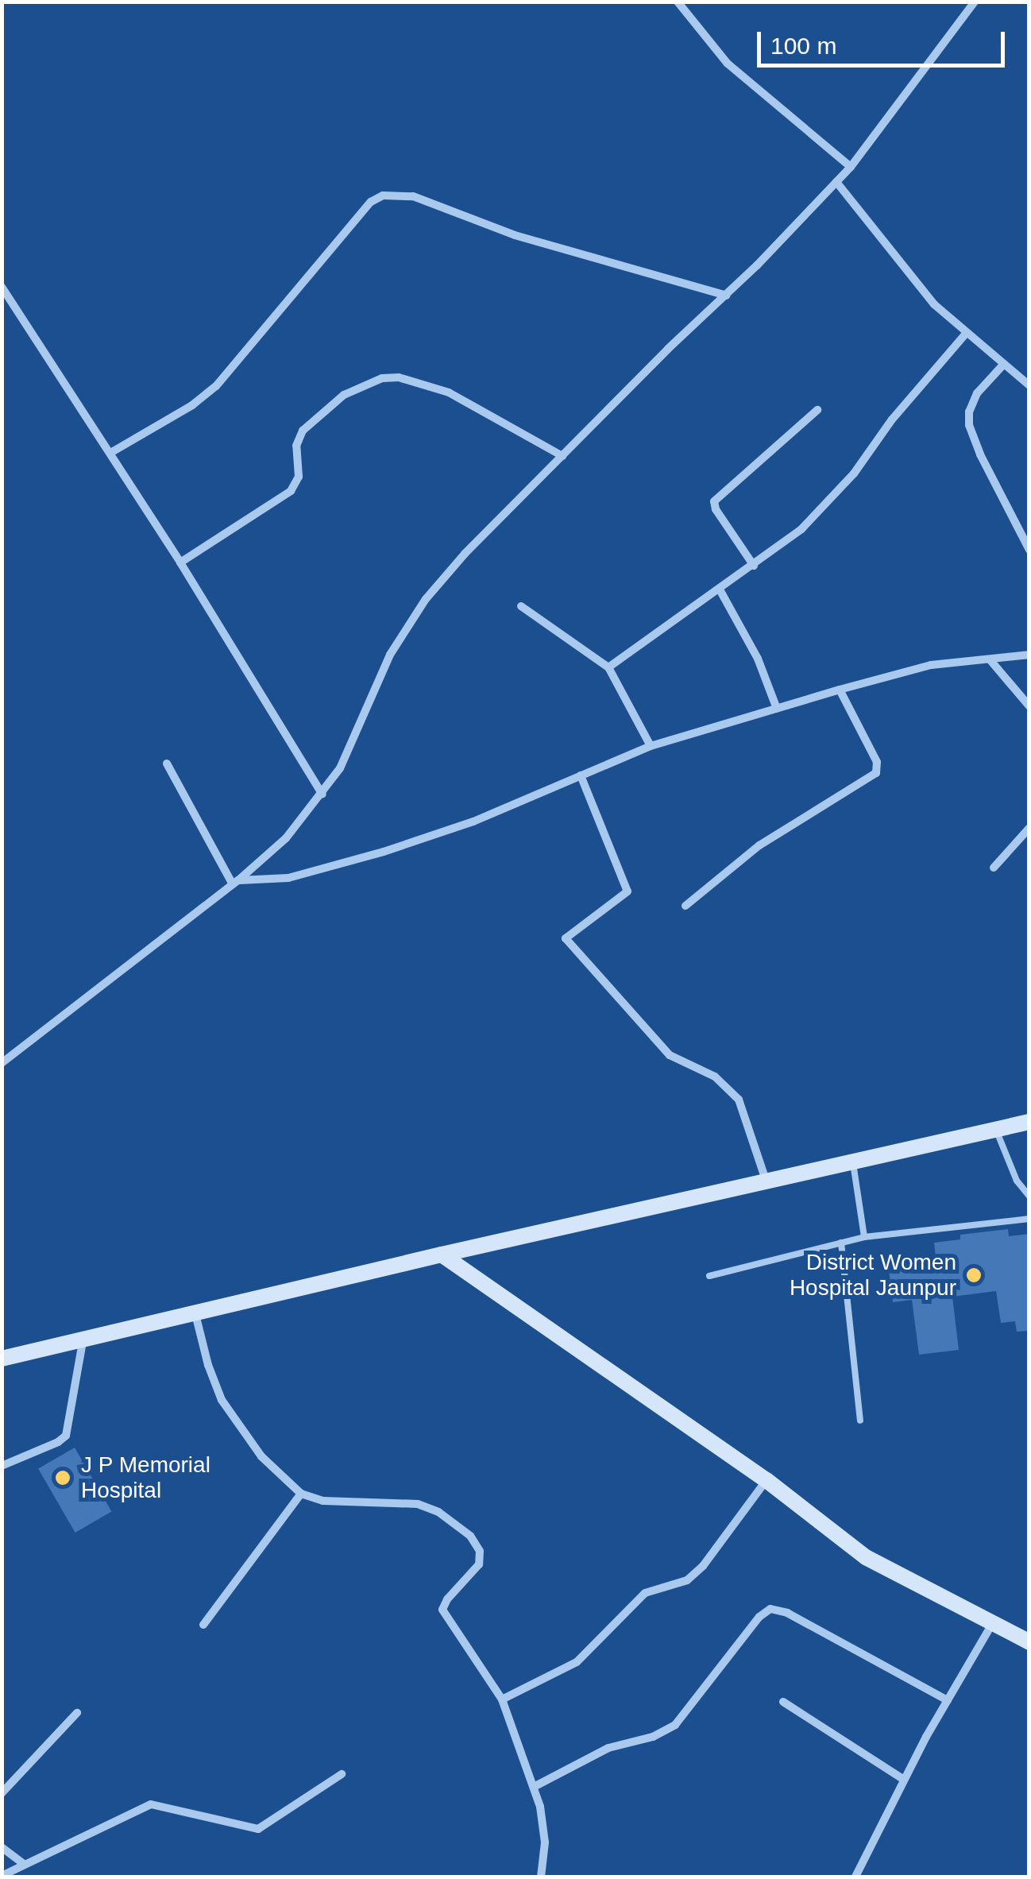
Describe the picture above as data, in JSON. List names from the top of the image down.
{
  "places": ["District Women Hospital Jaunpur", "J P Memorial Hospital"],
  "scale_bar": "100 m"
}
